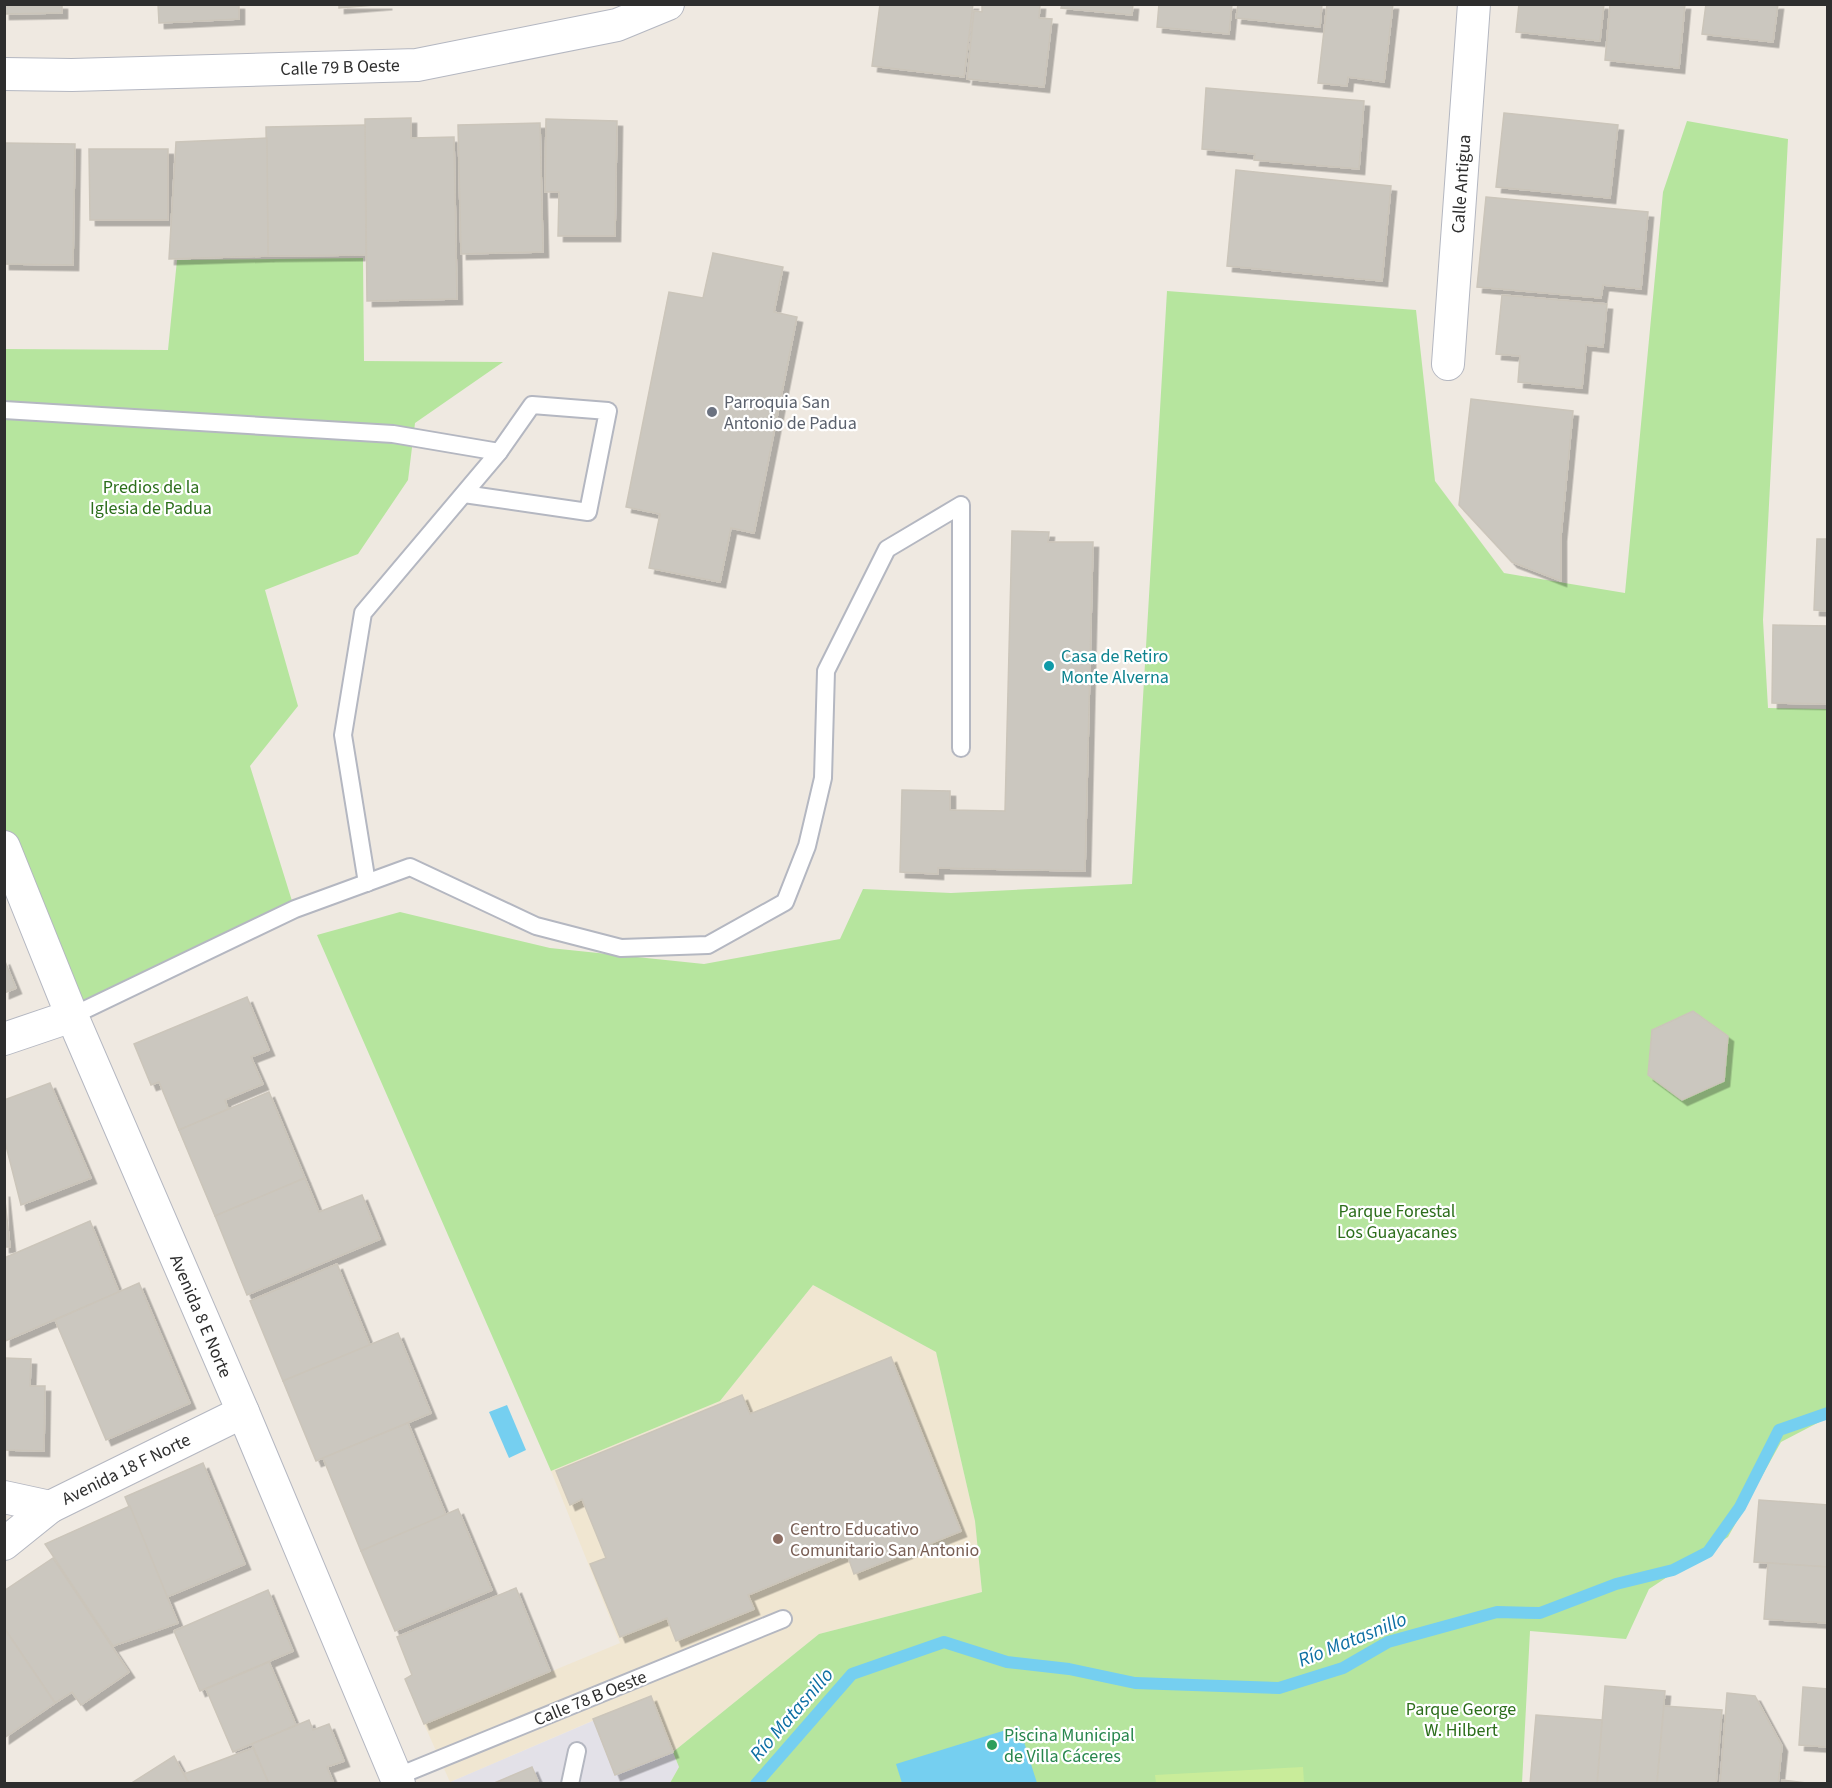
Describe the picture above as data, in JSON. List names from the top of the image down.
{
  "streets": {
    "street": [
      "Calle 79 B Oeste",
      "Calle Antigua",
      "Avenida 8 E Norte",
      "Avenida 18 F Norte"
    ],
    "lane": ["Calle 78 B Oeste"]
  },
  "crossings": [
    ["Avenida 8 E Norte", "Avenida 18 F Norte"],
    ["Avenida 8 E Norte", "Calle 78 B Oeste"]
  ],
  "water": ["Río Matasnillo"],
  "parks": ["Predios de la Iglesia de Padua", "Parque Forestal Los Guayacanes", "Parque George W. Hilbert"],
  "places": [
    "Parroquia San Antonio de Padua",
    "Casa de Retiro Monte Alverna",
    "Centro Educativo Comunitario San Antonio",
    "Piscina Municipal de Villa Cáceres"
  ]
}
